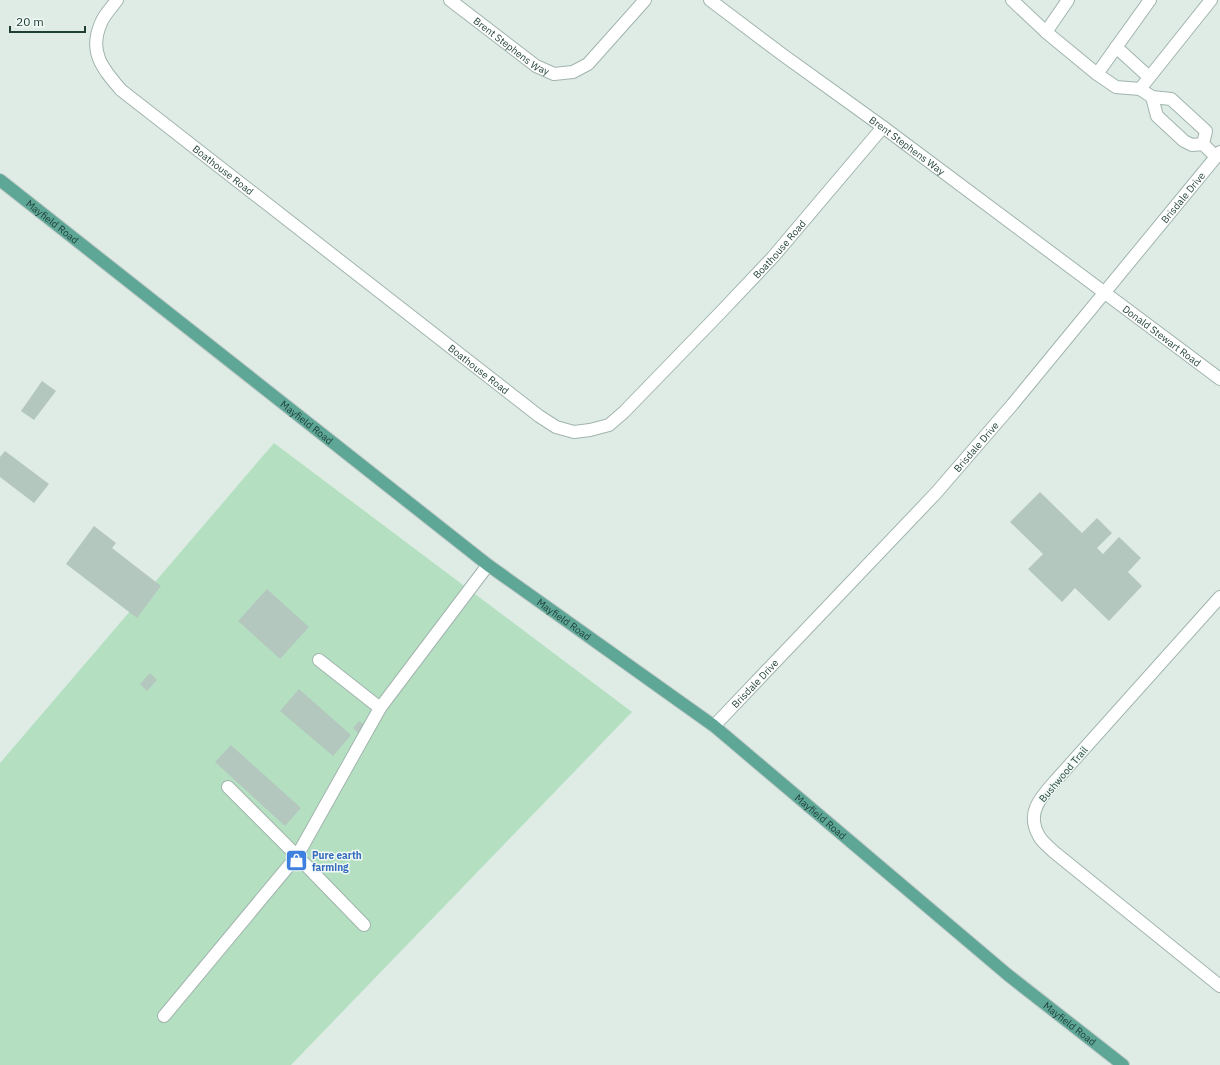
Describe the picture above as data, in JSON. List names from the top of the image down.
{
  "streets": {
    "main road": ["Mayfield Road"],
    "street": [
      "Brent Stephens Way",
      "Boathouse Road",
      "Brisdale Drive",
      "Donald Stewart Road",
      "Bushwood Trail"
    ]
  },
  "crossings": [
    ["Brent Stephens Way", "Boathouse Road"],
    ["Brent Stephens Way", "Brisdale Drive"],
    ["Brent Stephens Way", "Donald Stewart Road"],
    ["Brisdale Drive", "Mayfield Road"],
    ["Brisdale Drive", "Donald Stewart Road"]
  ],
  "places": {
    "shop": ["Pure earth farming"]
  },
  "scale_bar": "20 m"
}
